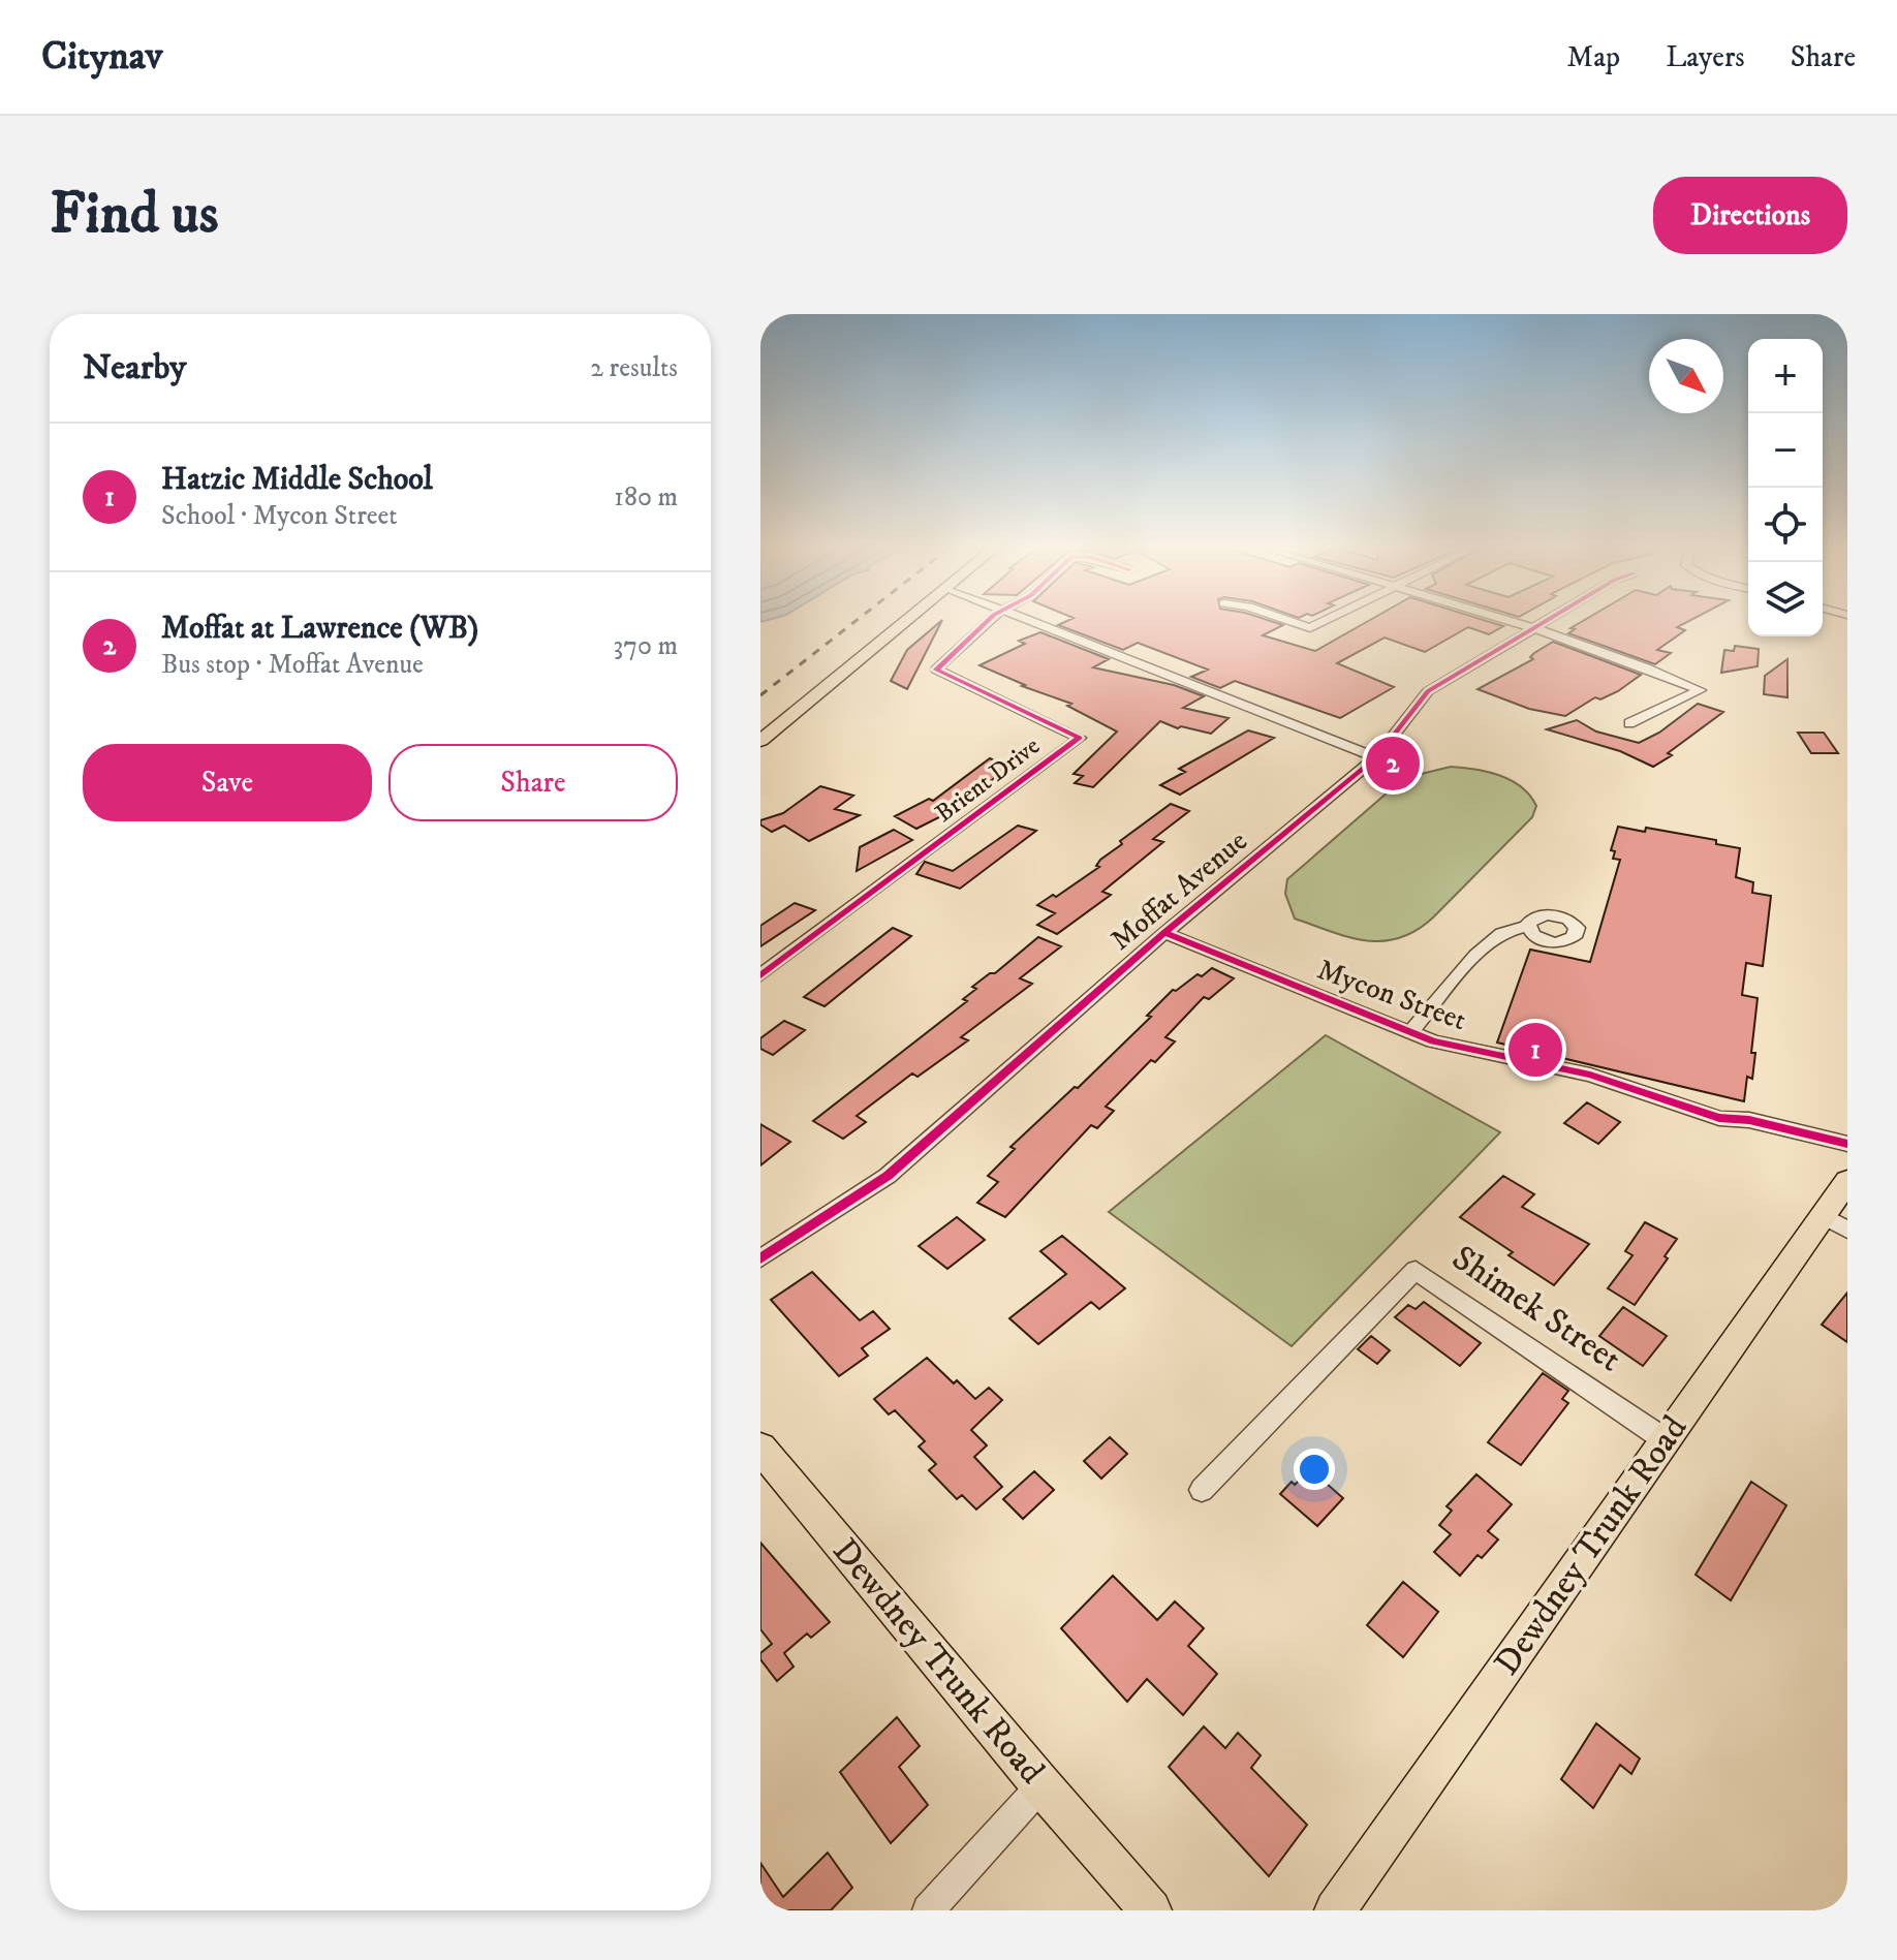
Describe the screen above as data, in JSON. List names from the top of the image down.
{
  "streets": {
    "main road": ["Dewdney Trunk Road"],
    "street": [
      "Brient Drive",
      "Moffat Avenue",
      "Mycon Street",
      "Shimek Street"
    ]
  },
  "crossings": [
    ["Moffat Avenue", "Mycon Street"],
    ["Shimek Street", "Dewdney Trunk Road"]
  ],
  "north": "bottom right",
  "page": {
    "header": "Citynav",
    "nav": ["Map", "Layers", "Share"],
    "buttons": [
      "Directions",
      ["Save", "Share"]
    ],
    "title": "Find us",
    "heading": ["Nearby", "2 results"],
    "map_buttons": ["+", "−"],
    "list": [
      {
        "mark": "1",
        "name": "Hatzic Middle School",
        "note": "School · Mycon Street",
        "value": "180 m"
      },
      {
        "mark": "2",
        "name": "Moffat at Lawrence (WB)",
        "note": "Bus stop · Moffat Avenue",
        "value": "370 m"
      }
    ],
    "pins": ["2", "1"]
  }
}
